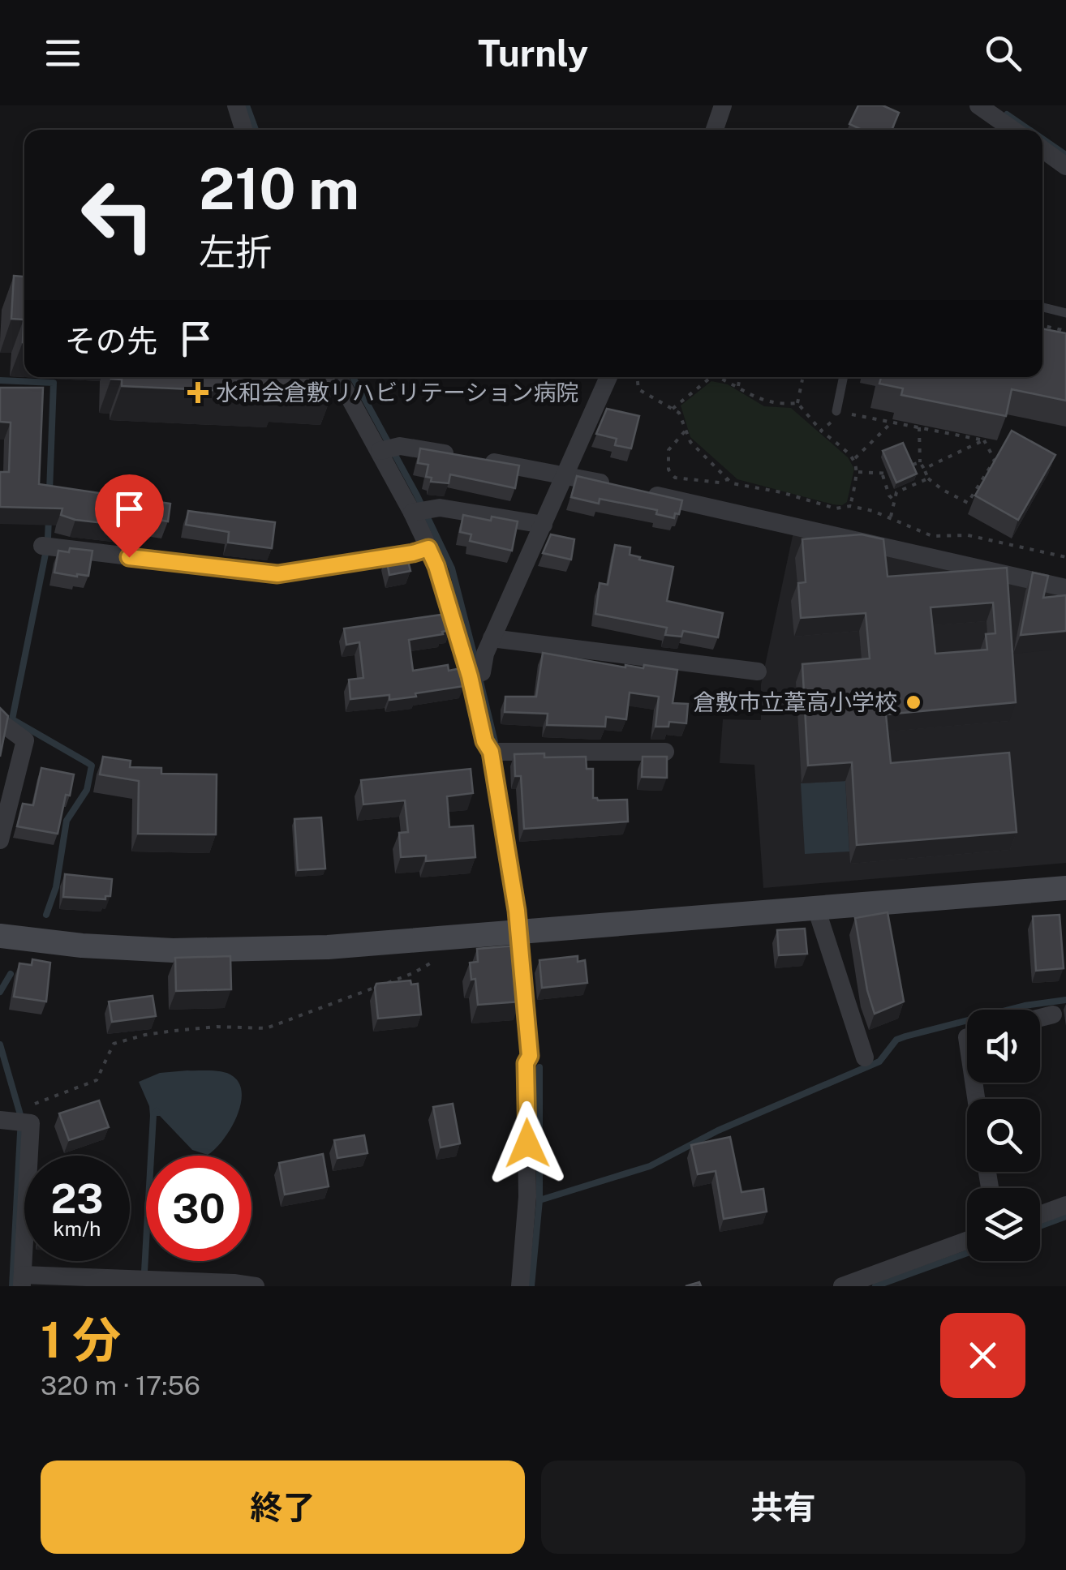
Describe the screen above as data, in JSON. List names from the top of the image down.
{
  "places": {
    "health": ["水和会倉敷リハビリテーション病院"],
    "other": ["倉敷市立葦高小学校"]
  },
  "page": {
    "header": "Turnly",
    "turn": ["210 m", "左折"],
    "then": "その先",
    "speed": "23 km/h",
    "limit": "30",
    "heading": ["1 分", "320 m · 17:56"],
    "buttons": ["終了", "共有"]
  }
}
